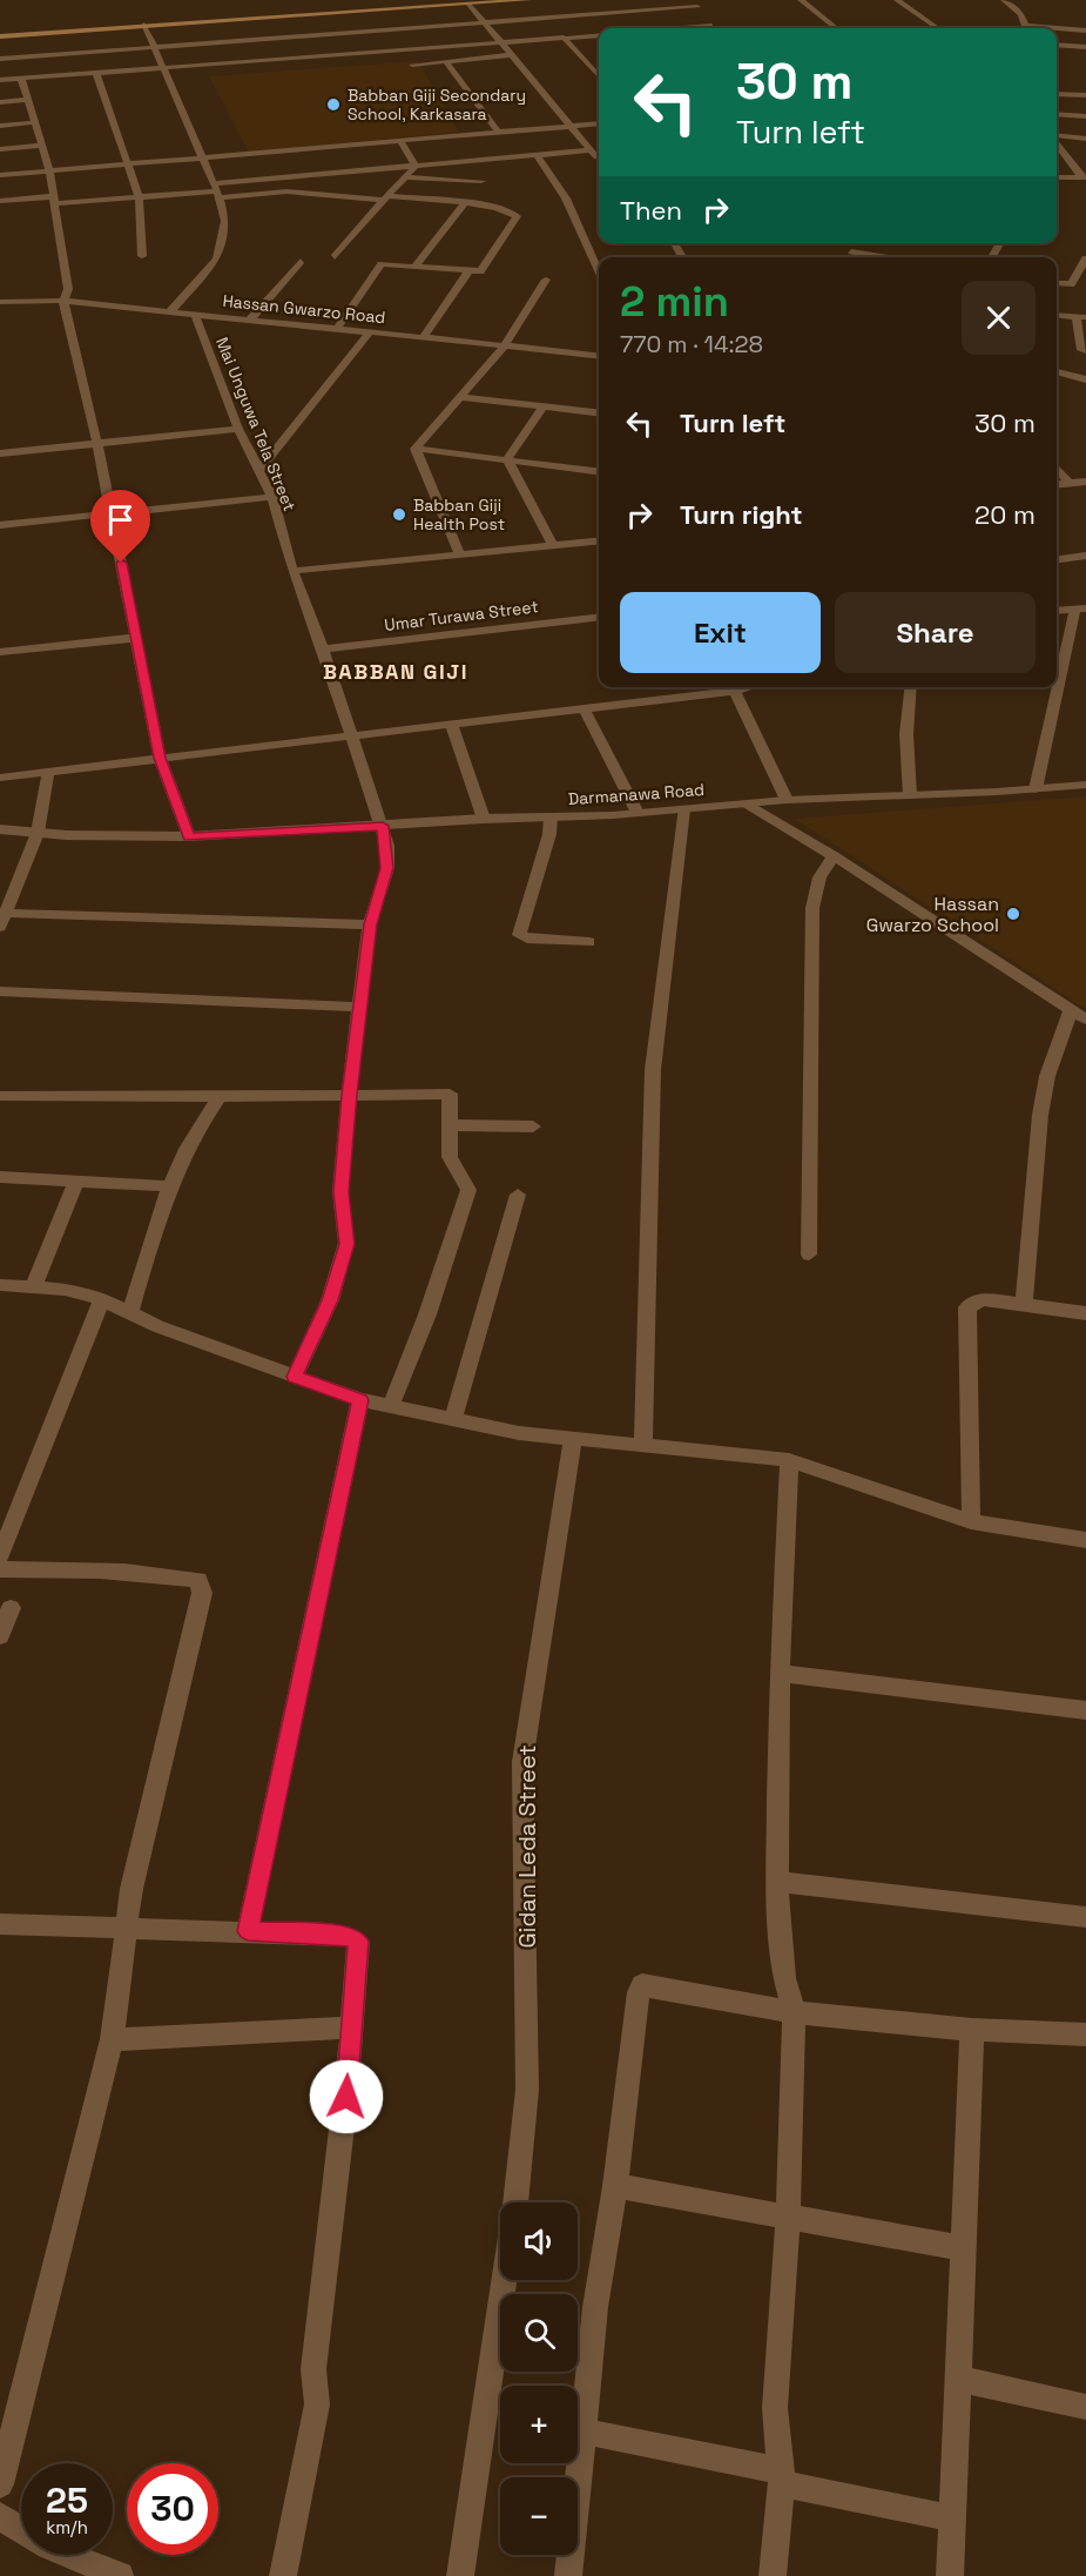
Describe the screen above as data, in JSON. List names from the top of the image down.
{
  "streets": {
    "street": [
      "Hassan Gwarzo Road",
      "Mai Unguwa Tela Street",
      "Umar Turawa Street",
      "Darmanawa Road",
      "Gidan Leda Street"
    ]
  },
  "crossings": [
    ["Hassan Gwarzo Road", "Mai Unguwa Tela Street"],
    ["Mai Unguwa Tela Street", "Umar Turawa Street"],
    ["Mai Unguwa Tela Street", "Darmanawa Road"]
  ],
  "districts": ["BABBAN GIJI"],
  "places": ["Babban Giji Secondary School, Karkasara", "Babban Giji Health Post", "Hassan Gwarzo School"],
  "page": {
    "turn": ["30 m", "Turn left"],
    "then": "Then",
    "heading": ["2 min", "770 m · 14:28"],
    "list": [
      {
        "name": "Turn left",
        "value": "30 m"
      },
      {
        "name": "Turn right",
        "value": "20 m"
      }
    ],
    "buttons": ["Exit", "Share"],
    "map_buttons": ["+", "−"],
    "speed": "25 km/h",
    "limit": "30"
  }
}
